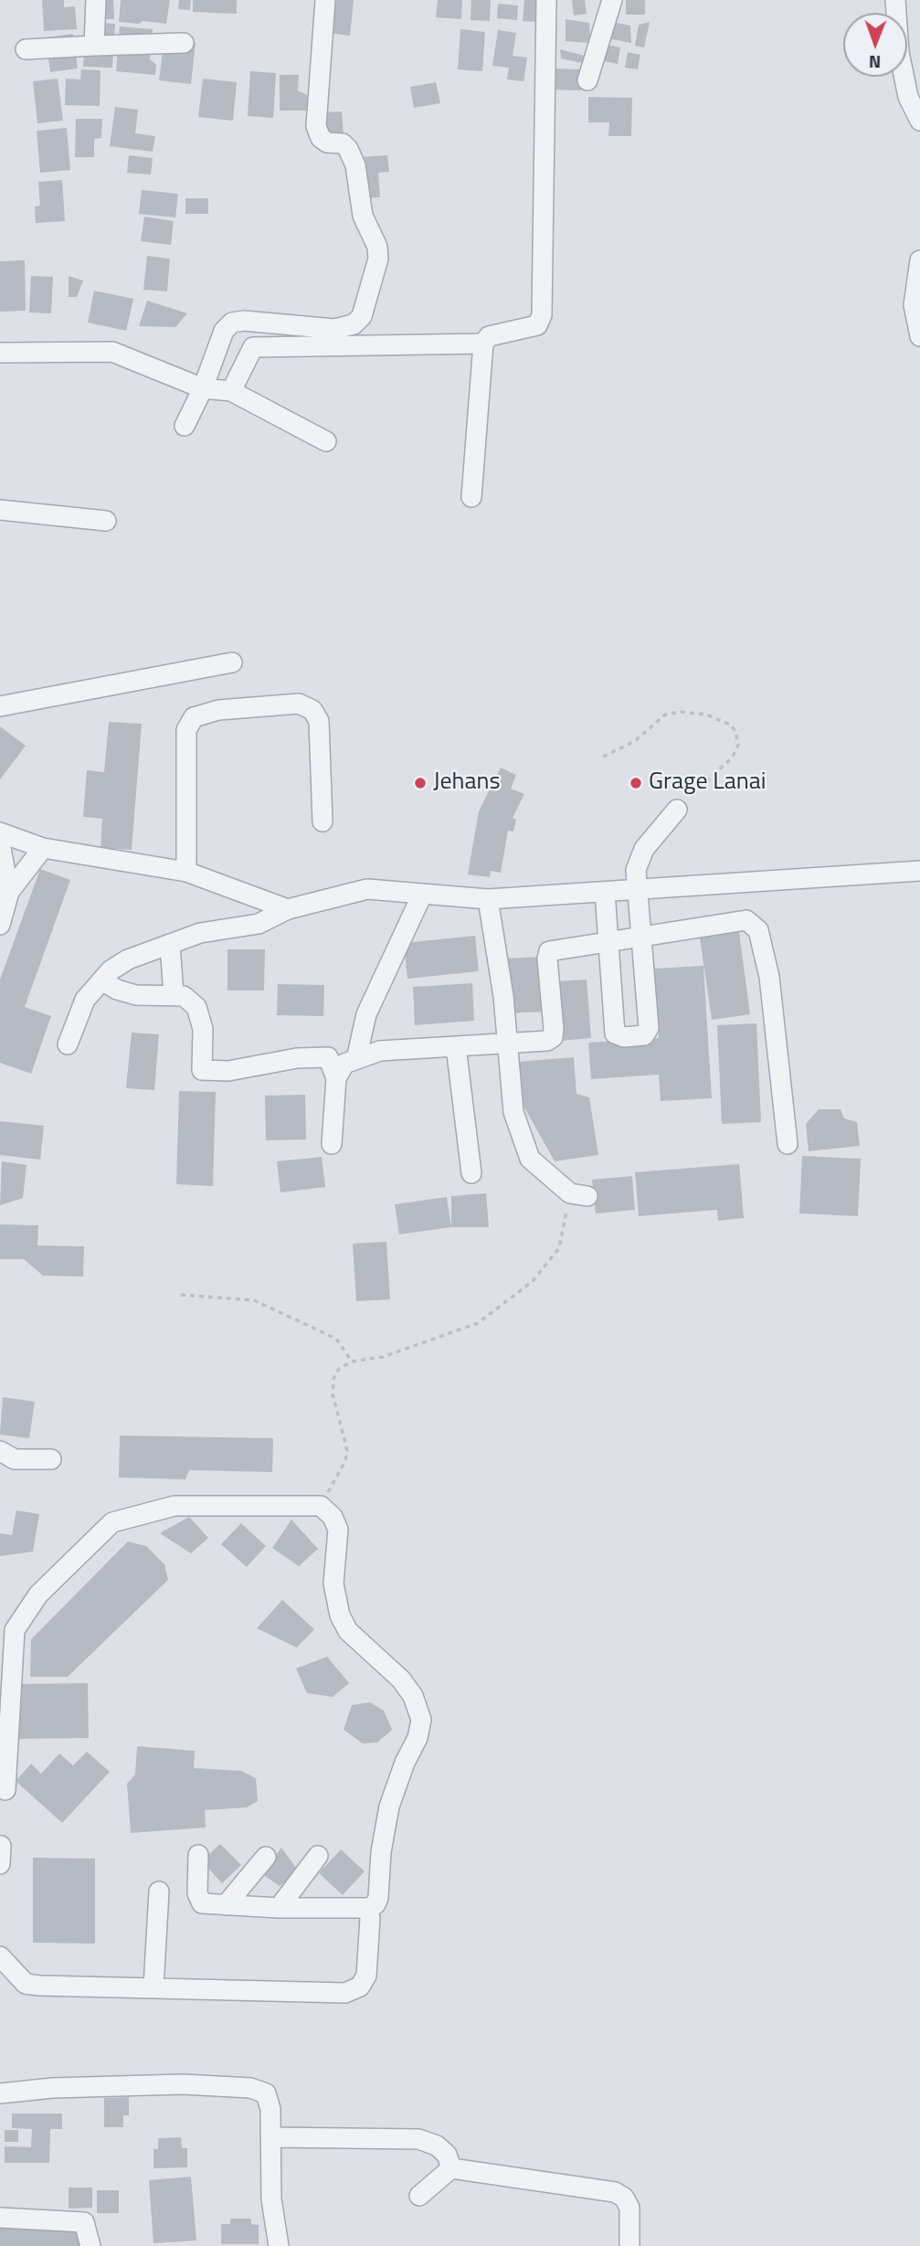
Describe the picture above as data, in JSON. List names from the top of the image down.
{
  "places": ["Jehans", "Grage Lanai"],
  "north": "bottom"
}
